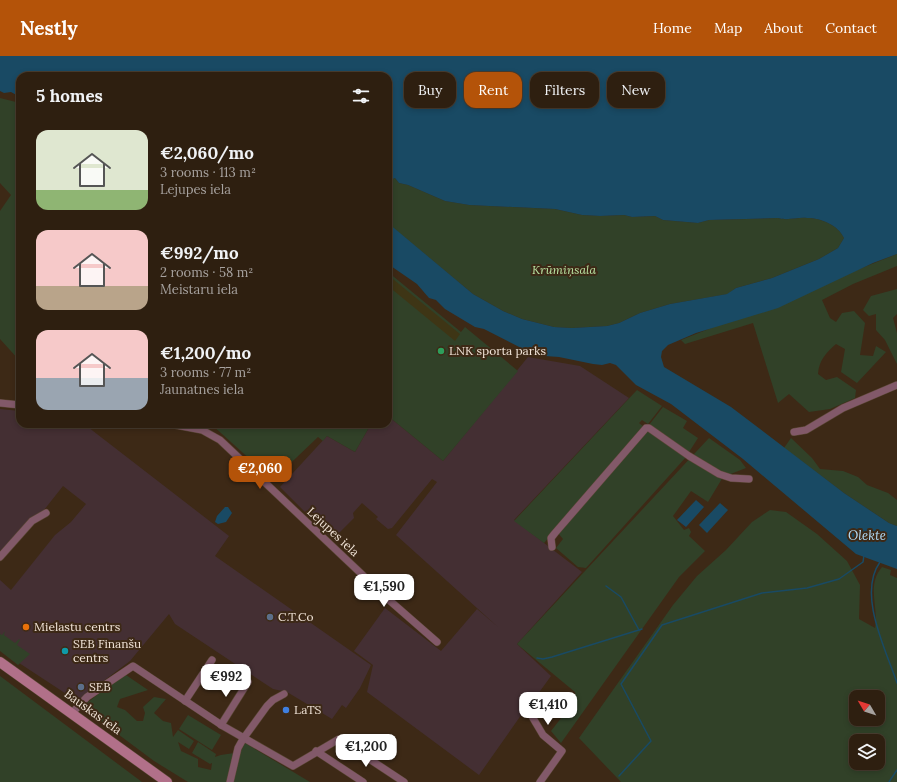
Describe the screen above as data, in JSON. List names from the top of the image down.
{
  "streets": {
    "main road": ["Bauskas iela"],
    "street": ["Lejupes iela"]
  },
  "water": ["Olekte"],
  "parks": ["Krūmiņsala"],
  "places": [
    "LNK sporta parks",
    "C.T.Co",
    "Mielastu centrs",
    "SEB Finanšu centrs",
    "SEB",
    "LaTS"
  ],
  "north": "top left",
  "page": {
    "header": "Nestly",
    "nav": [
      "Home",
      "Map",
      "About",
      "Contact"
    ],
    "chip": [
      "Buy",
      "Rent",
      "Filters",
      "New"
    ],
    "heading": "5 homes",
    "list": [
      {
        "name": "€2,060/mo",
        "note": "3 rooms · 113 m² · Lejupes iela"
      },
      {
        "name": "€992/mo",
        "note": "2 rooms · 58 m² · Meistaru iela"
      },
      {
        "name": "€1,200/mo",
        "note": "3 rooms · 77 m² · Jaunatnes iela"
      }
    ],
    "price": [
      "€2,060",
      "€1,590",
      "€992",
      "€1,410",
      "€1,200"
    ]
  }
}
